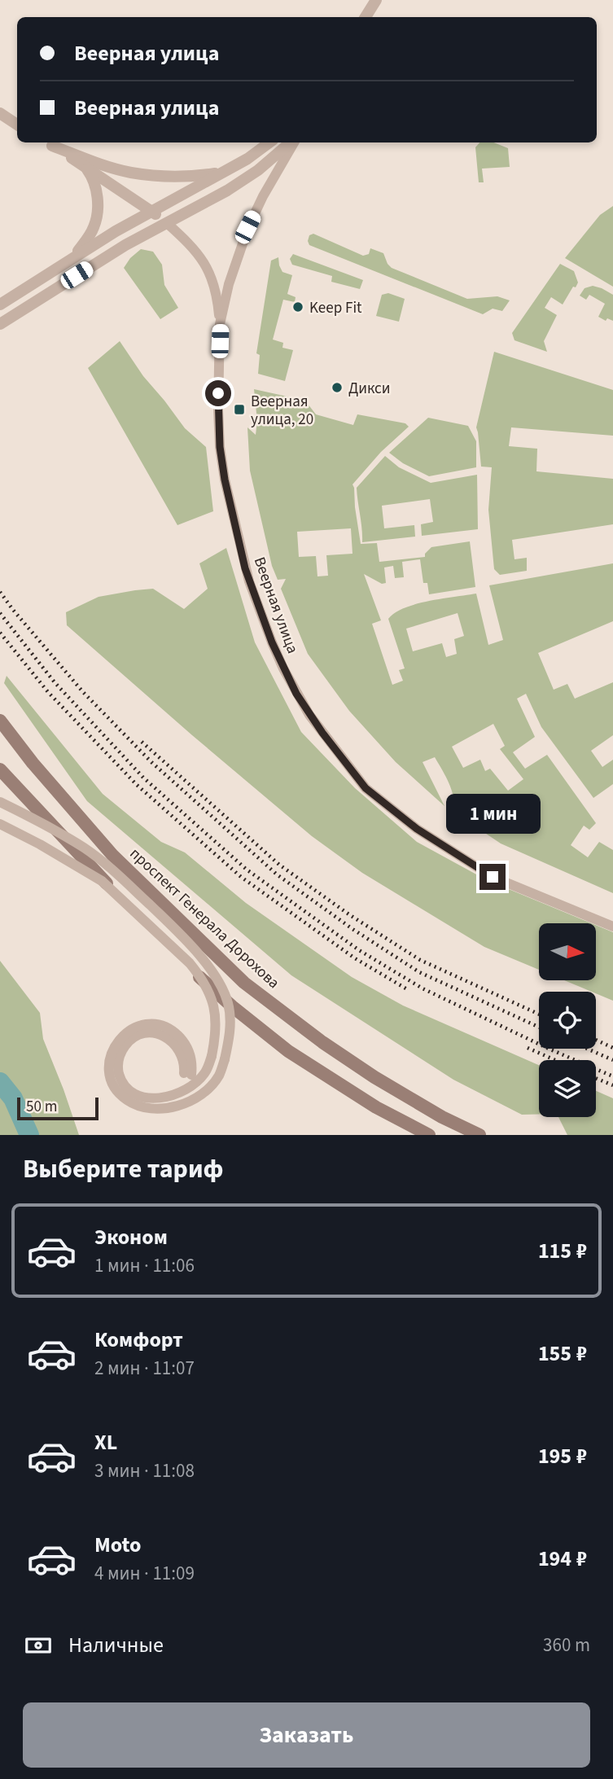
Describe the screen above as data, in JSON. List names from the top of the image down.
{
  "streets": {
    "main road": ["проспект Генерала Дорохова"],
    "street": ["Веерная улица"]
  },
  "places": {
    "other": ["Keep Fit", "Дикси"],
    "transit": ["Веерная улица, 20"]
  },
  "scale_bar": "50 m",
  "north": "right",
  "page": {
    "banner": ["Веерная улица", "Веерная улица"],
    "bubble": "1 мин",
    "scale": "50 m",
    "heading": "Выберите тариф",
    "list": [
      {
        "name": "Эконом",
        "note": "1 мин · 11:06",
        "value": "115 ₽"
      },
      {
        "name": "Комфорт",
        "note": "2 мин · 11:07",
        "value": "155 ₽"
      },
      {
        "name": "XL",
        "note": "3 мин · 11:08",
        "value": "195 ₽"
      },
      {
        "name": "Moto",
        "note": "4 мин · 11:09",
        "value": "194 ₽"
      }
    ],
    "pay": ["Наличные", "360 m"],
    "buttons": "Заказать"
  }
}
